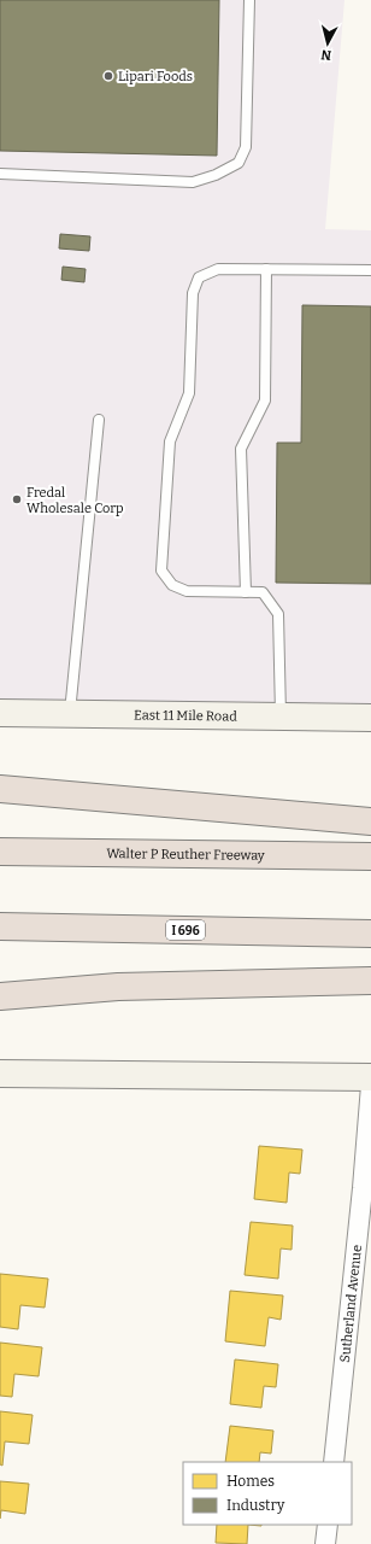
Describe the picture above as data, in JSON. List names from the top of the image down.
{
  "streets": {
    "highway": ["Walter P Reuther Freeway", "I 696"],
    "main road": ["East 11 Mile Road"],
    "street": ["Sutherland Avenue"]
  },
  "places": ["Lipari Foods", "Fredal Wholesale Corp"],
  "legend": ["Homes", "Industry"],
  "north": "bottom"
}
